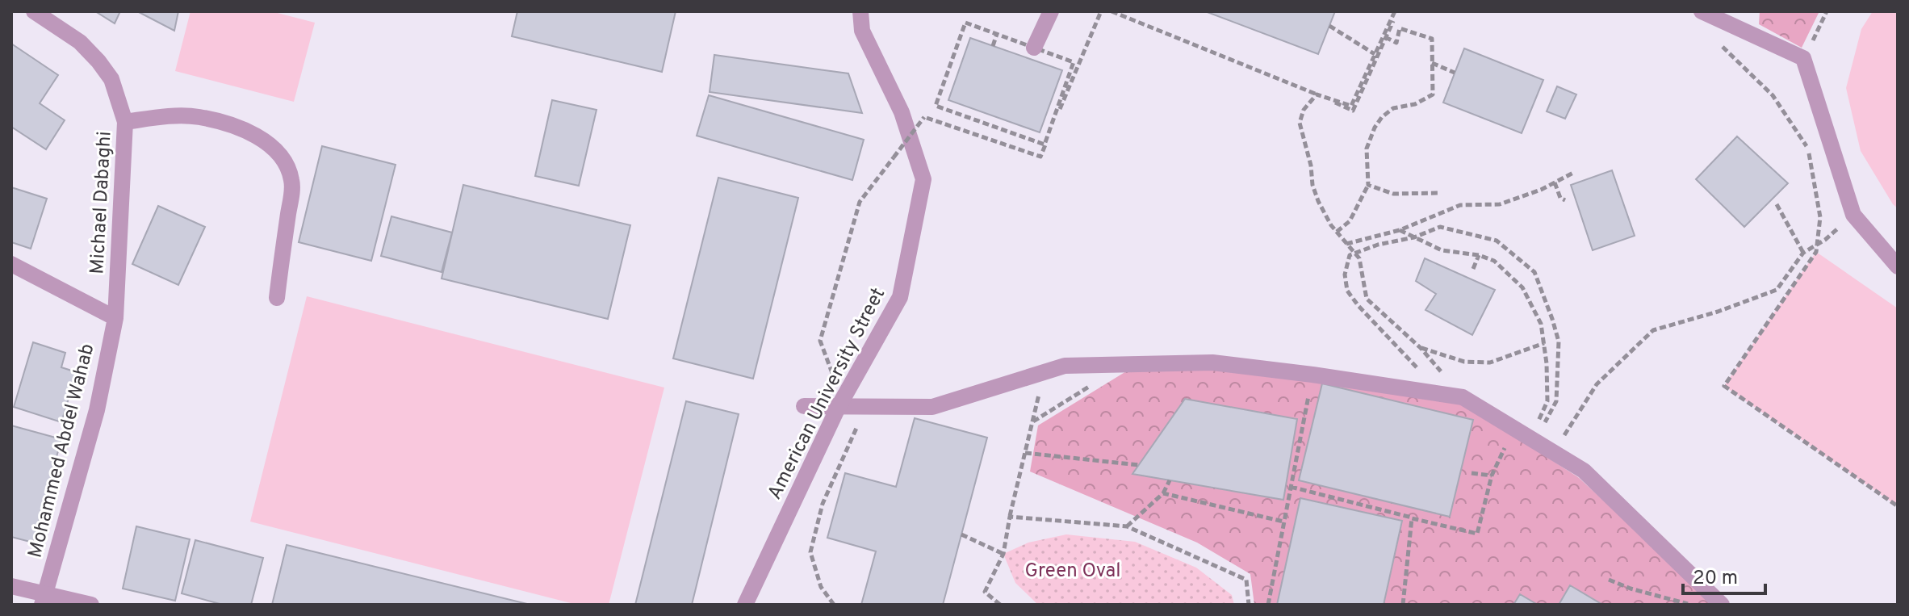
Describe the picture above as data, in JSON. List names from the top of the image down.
{
  "streets": {
    "street": ["Michael Dabaghi", "American University Street", "Mohammed Abdel Wahab"]
  },
  "crossings": [
    ["Michael Dabaghi", "Mohammed Abdel Wahab"]
  ],
  "parks": ["Green Oval"],
  "scale_bar": "20 m"
}
